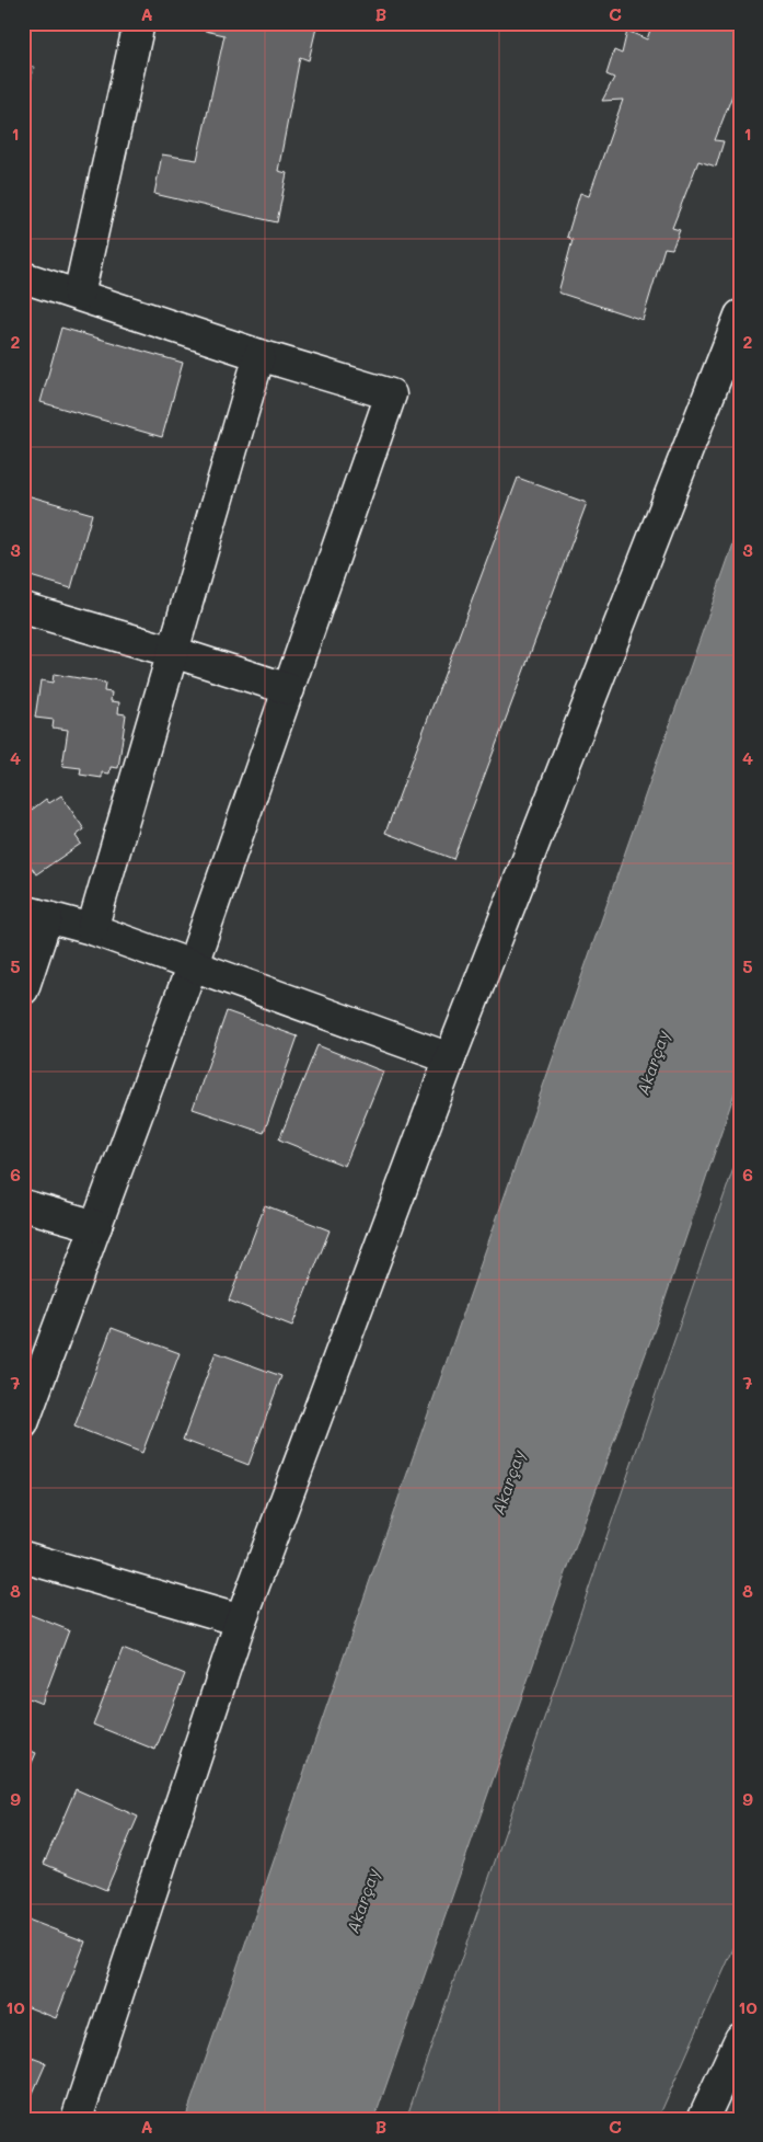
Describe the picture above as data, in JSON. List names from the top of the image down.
{
  "water": ["Akarçay"],
  "grid": {
    "columns": ["A", "B", "C"],
    "rows": [
      "1",
      "2",
      "3",
      "4",
      "5",
      "6",
      "7",
      "8",
      "9",
      "10"
    ]
  }
}
